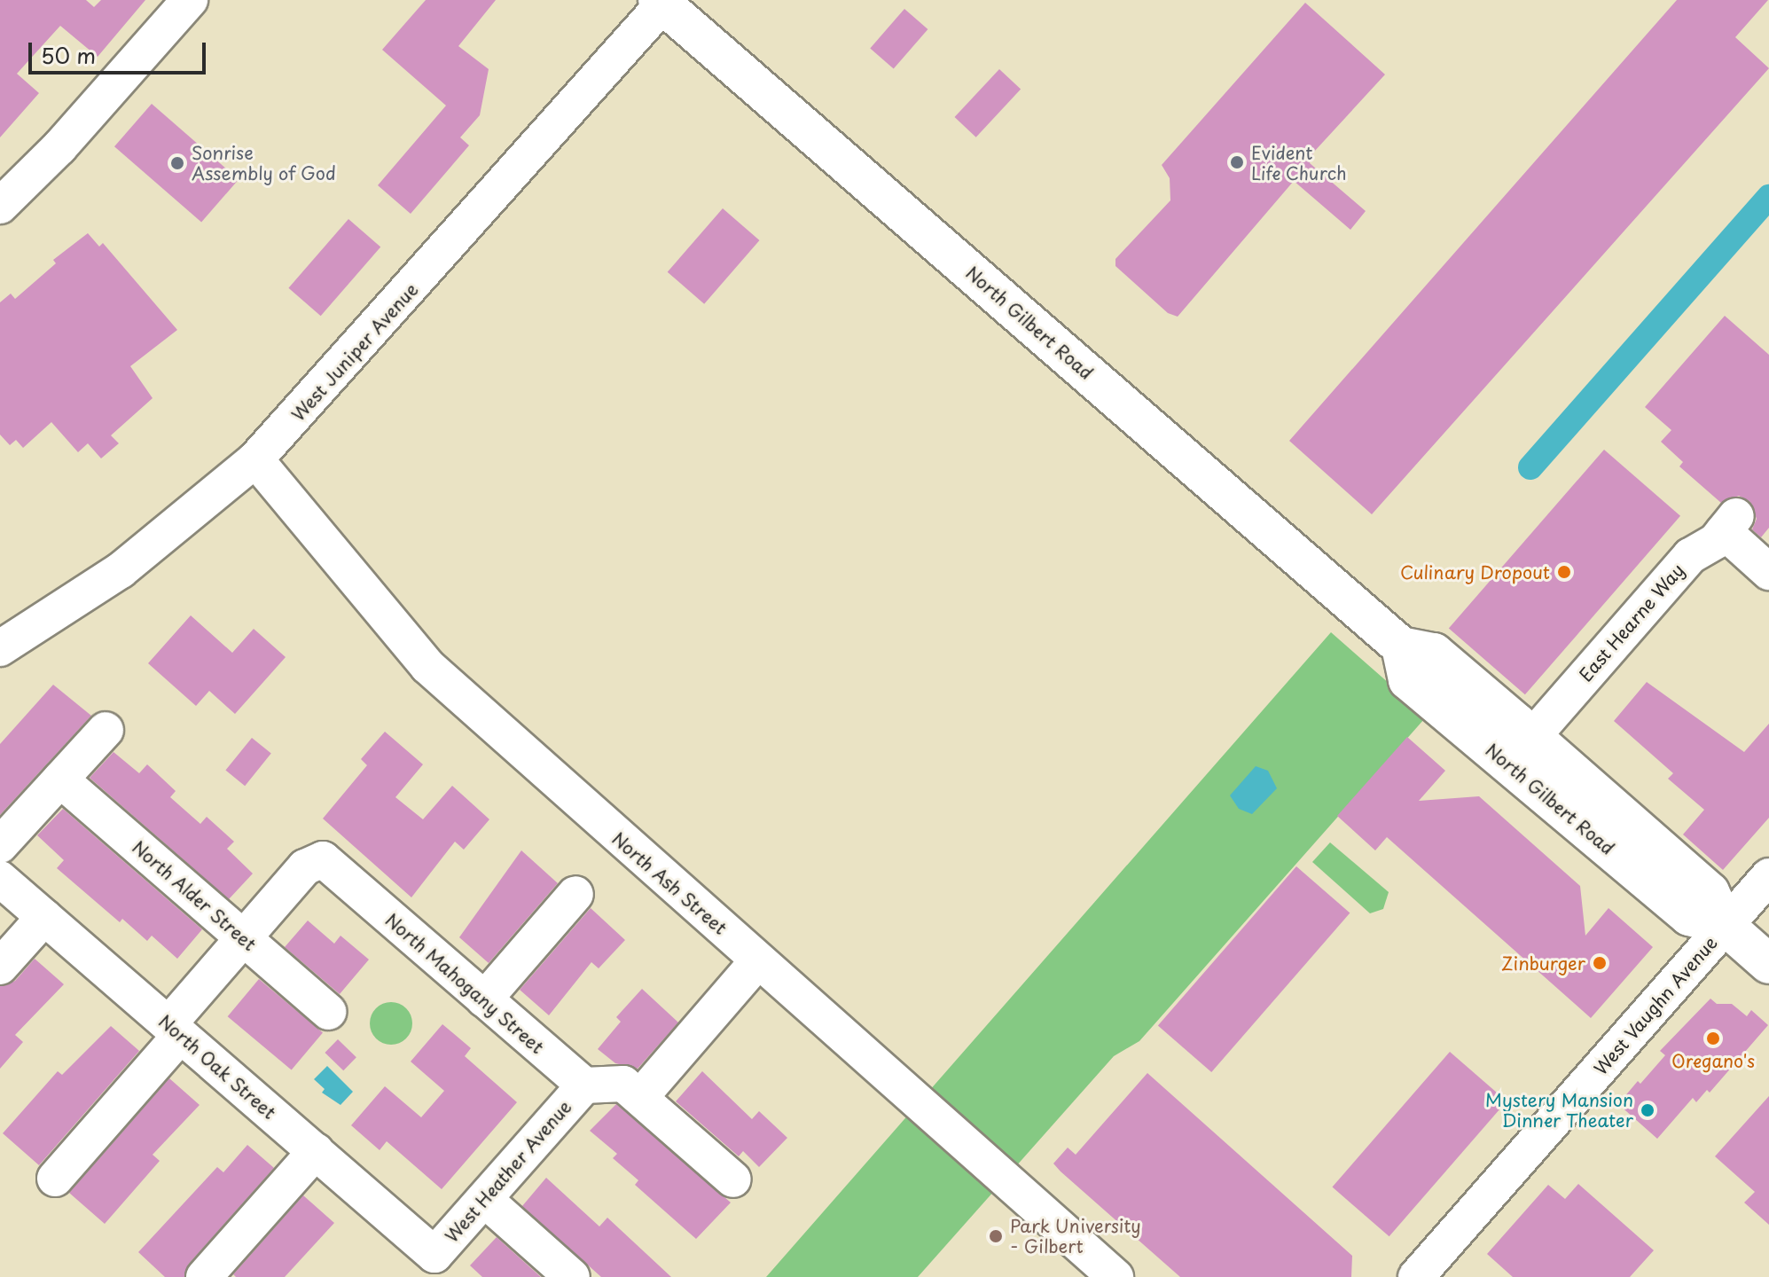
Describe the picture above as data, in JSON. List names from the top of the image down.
{
  "streets": {
    "main road": ["North Gilbert Road"],
    "street": [
      "West Juniper Avenue",
      "East Hearne Way",
      "North Ash Street",
      "North Alder Street",
      "North Mahogany Street",
      "West Vaughn Avenue",
      "North Oak Street",
      "West Heather Avenue"
    ]
  },
  "crossings": [
    ["North Gilbert Road", "West Juniper Avenue"],
    ["North Gilbert Road", "East Hearne Way"],
    ["North Gilbert Road", "West Vaughn Avenue"],
    ["West Juniper Avenue", "North Ash Street"],
    ["North Alder Street", "North Mahogany Street"],
    ["North Mahogany Street", "West Heather Avenue"],
    ["North Oak Street", "West Heather Avenue"]
  ],
  "places": [
    "Evident Life Church",
    "Sonrise Assembly of God",
    "Culinary Dropout",
    "Zinburger",
    "Oregano's",
    "Mystery Mansion Dinner Theater",
    "Park University - Gilbert"
  ],
  "scale_bar": "50 m"
}
